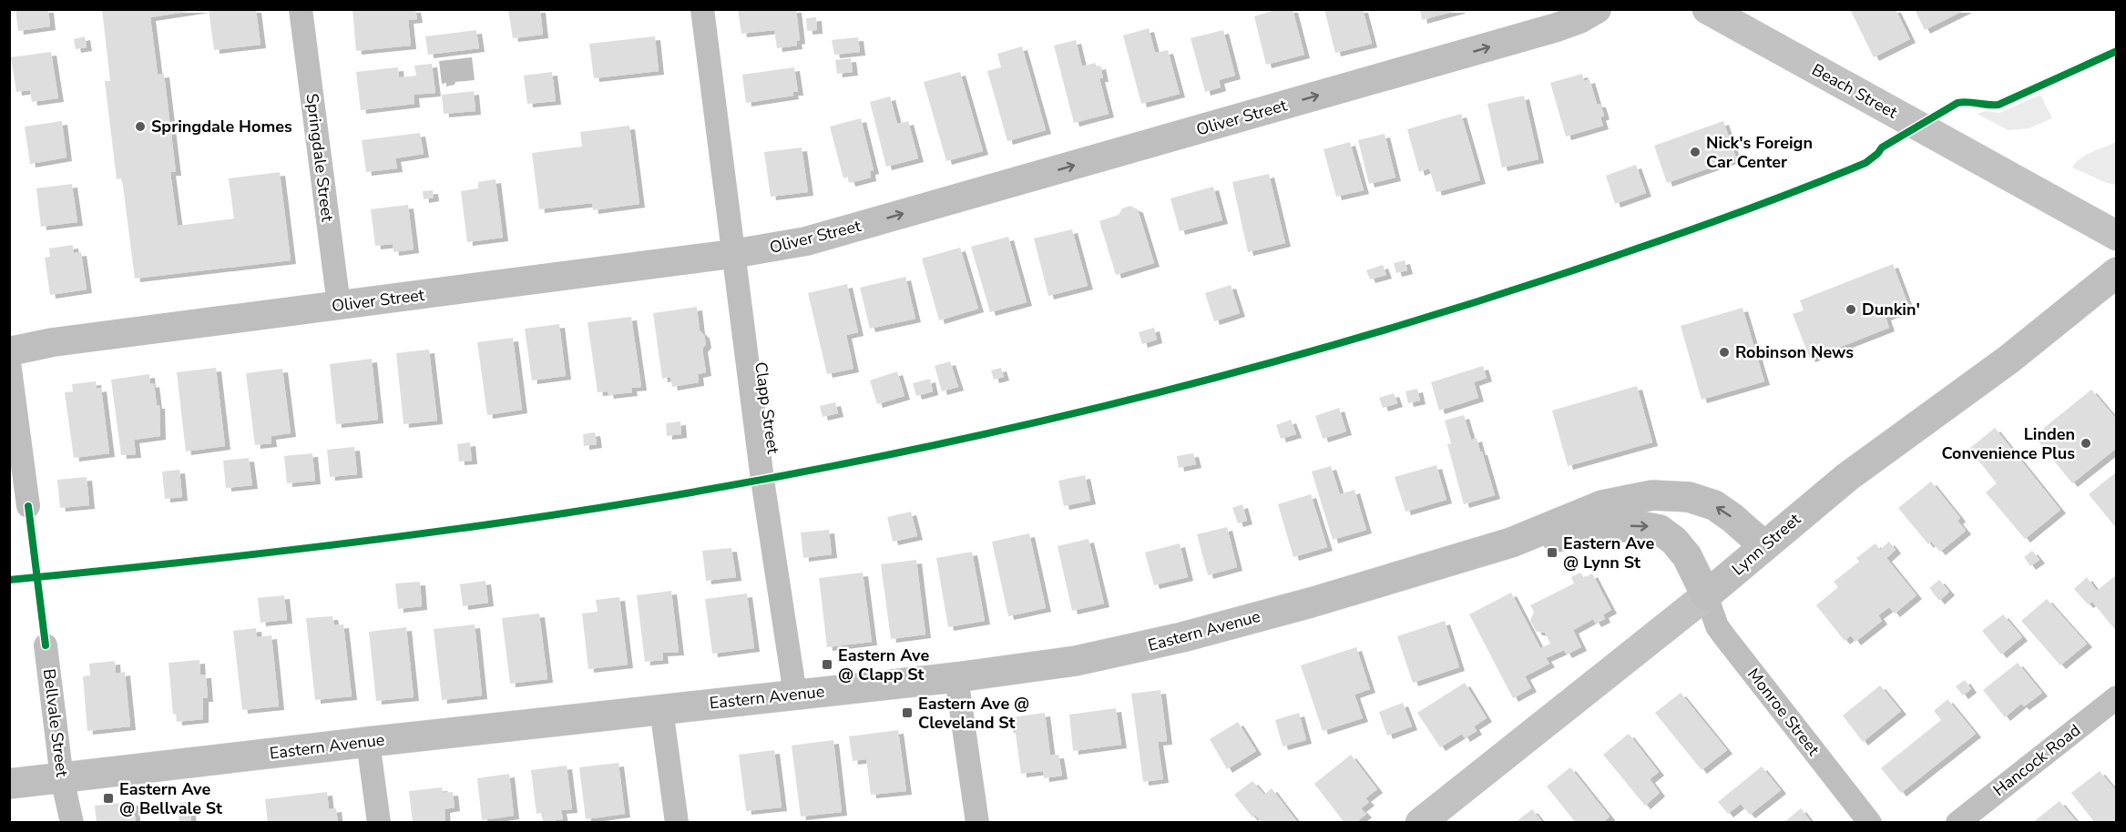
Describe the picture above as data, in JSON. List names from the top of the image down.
{
  "streets": {
    "main road": ["Beach Street", "Lynn Street", "Eastern Avenue"],
    "street": [
      "Oliver Street",
      "Springdale Street",
      "Clapp Street",
      "Monroe Street",
      "Bellvale Street",
      "Hancock Road"
    ]
  },
  "crossings": [
    ["Oliver Street", "Springdale Street"],
    ["Oliver Street", "Clapp Street"],
    ["Clapp Street", "Eastern Avenue"],
    ["Lynn Street", "Eastern Avenue"],
    ["Lynn Street", "Monroe Street"],
    ["Eastern Avenue", "Monroe Street"],
    ["Eastern Avenue", "Bellvale Street"]
  ],
  "one_way": ["Oliver Street"],
  "places": {
    "other": [
      "Springdale Homes",
      "Nick's Foreign Car Center",
      "Dunkin'",
      "Robinson News",
      "Linden Convenience Plus"
    ],
    "transit": [
      "Eastern Ave @ Lynn St",
      "Eastern Ave @ Clapp St",
      "Eastern Ave @ Cleveland St",
      "Eastern Ave @ Bellvale St"
    ]
  }
}
